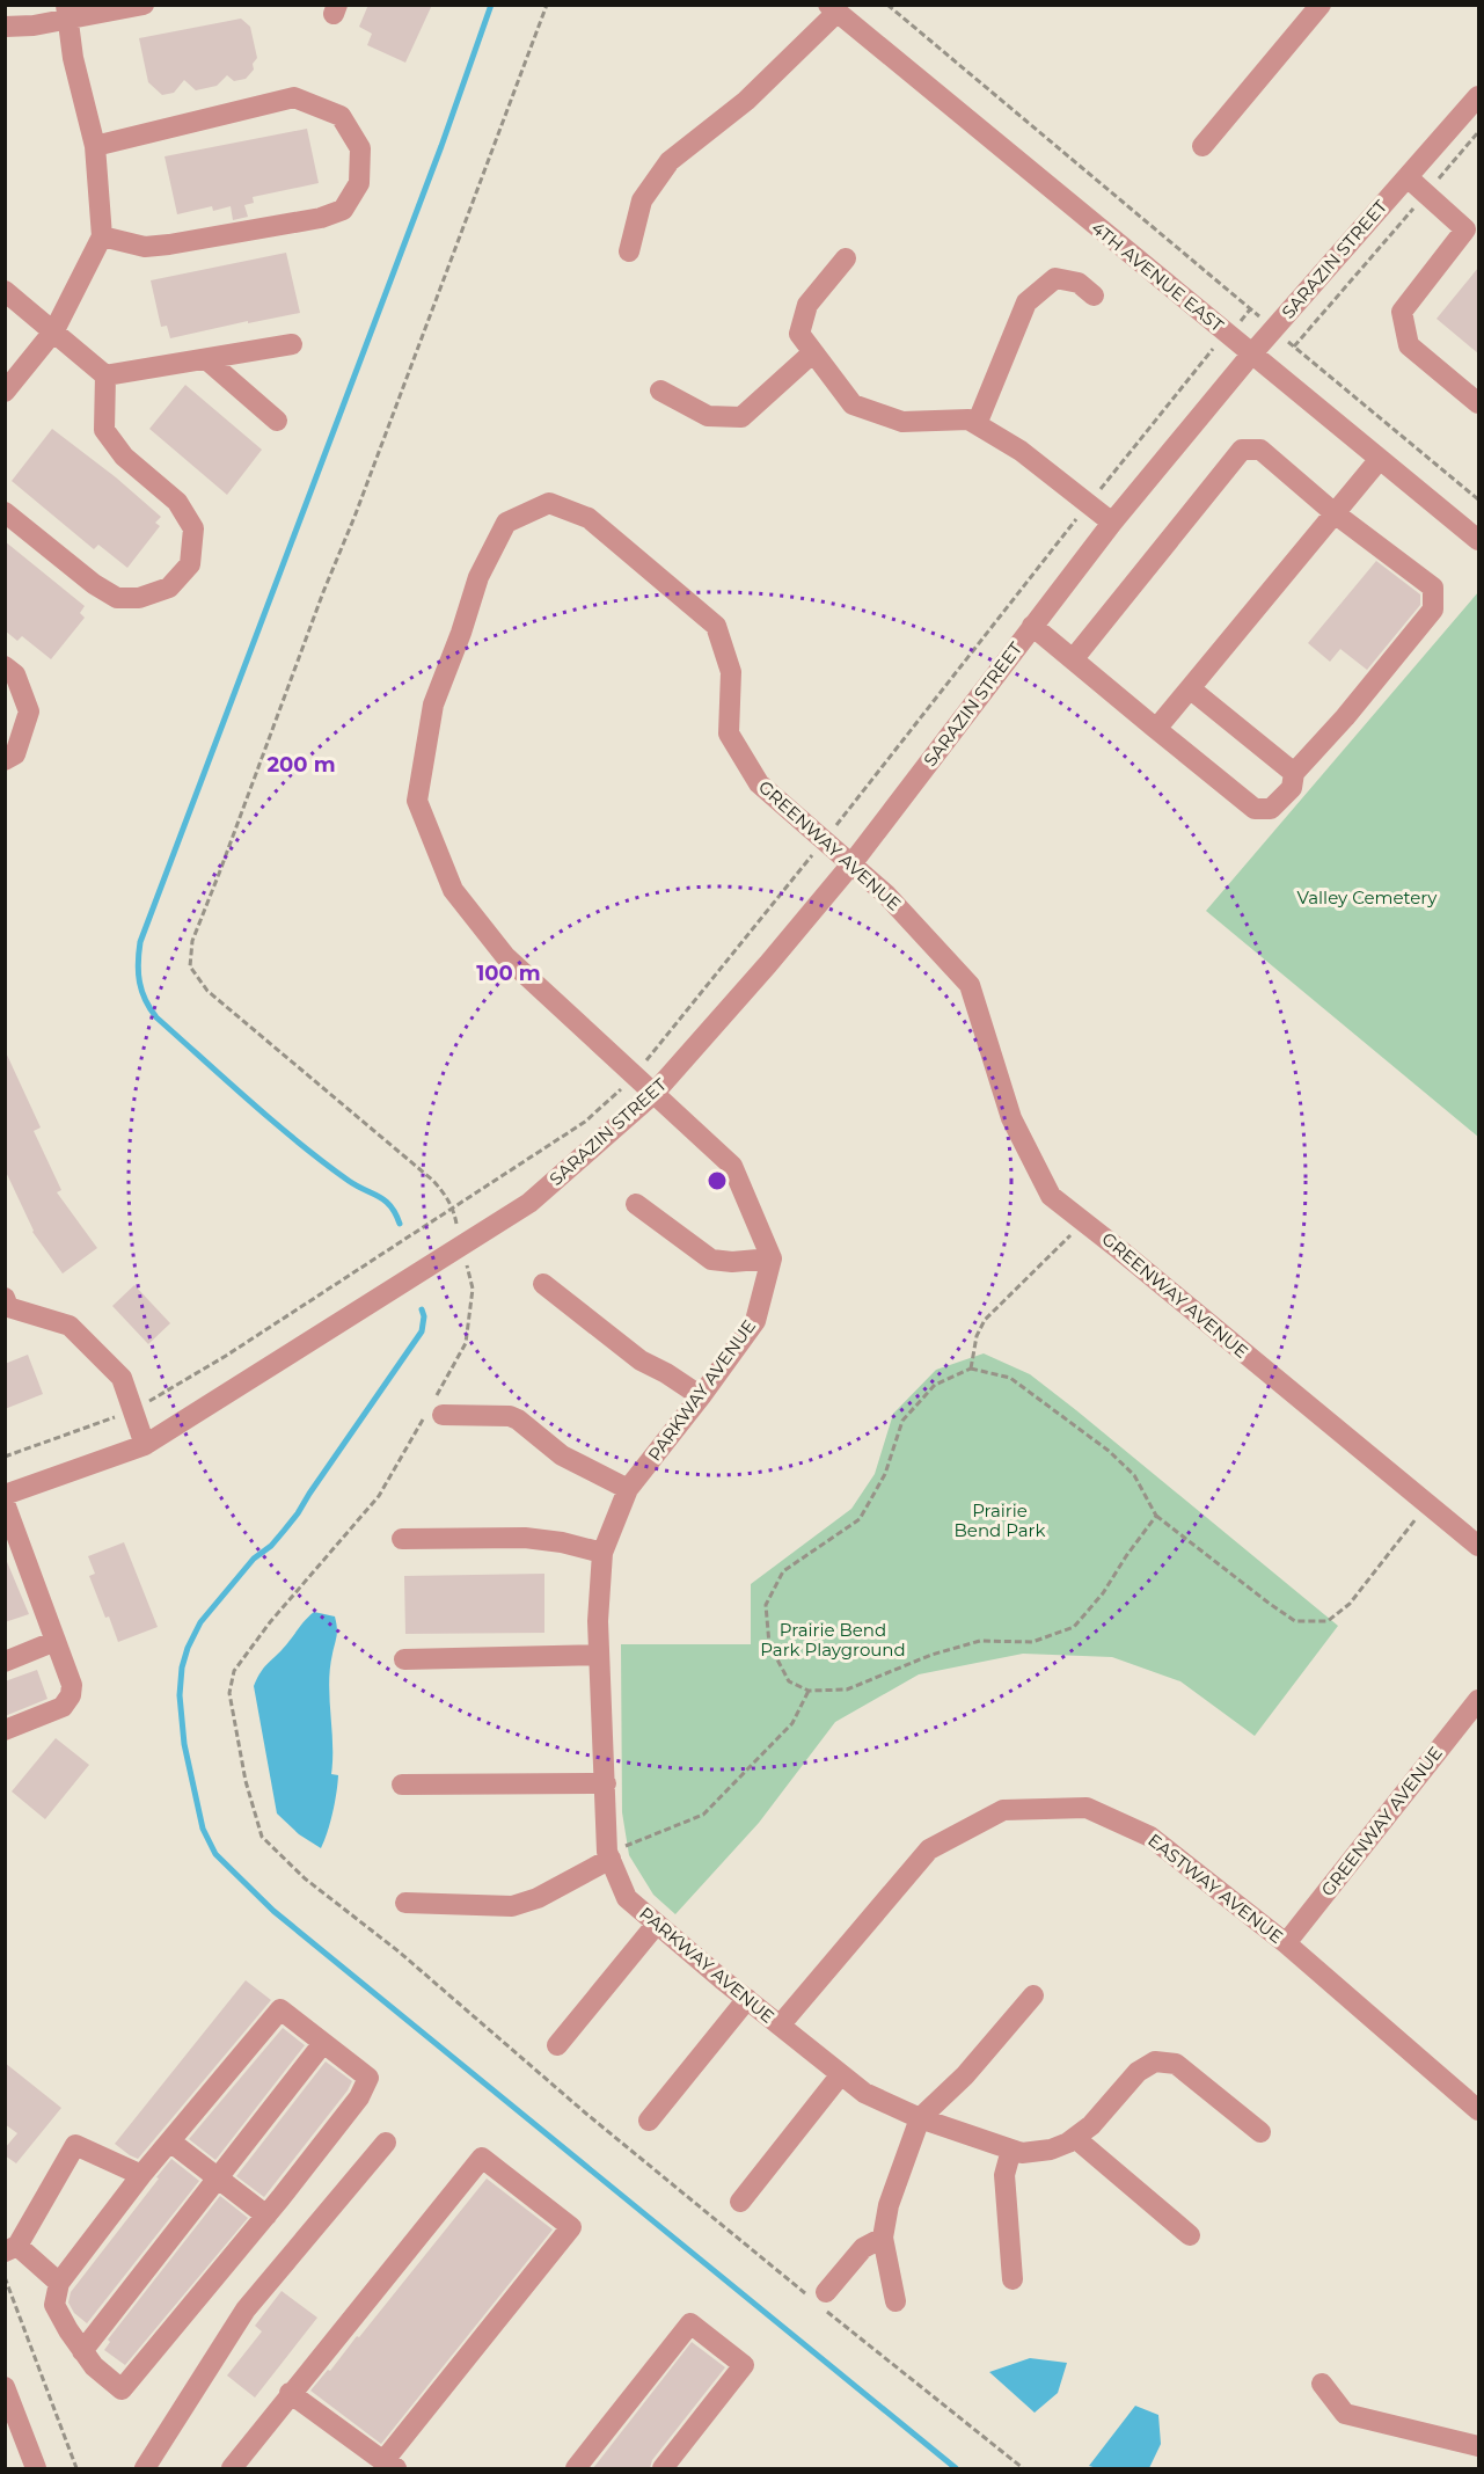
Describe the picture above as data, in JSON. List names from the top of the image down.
{
  "streets": {
    "street": [
      "SARAZIN STREET",
      "4TH AVENUE EAST",
      "GREENWAY AVENUE",
      "PARKWAY AVENUE",
      "EASTWAY AVENUE"
    ]
  },
  "crossings": [
    ["SARAZIN STREET", "4TH AVENUE EAST"],
    ["SARAZIN STREET", "GREENWAY AVENUE"],
    ["GREENWAY AVENUE", "EASTWAY AVENUE"],
    ["PARKWAY AVENUE", "EASTWAY AVENUE"]
  ],
  "parks": ["Valley Cemetery", "Prairie Bend Park", "Prairie Bend Park Playground"],
  "rings": ["200 m", "100 m"]
}
